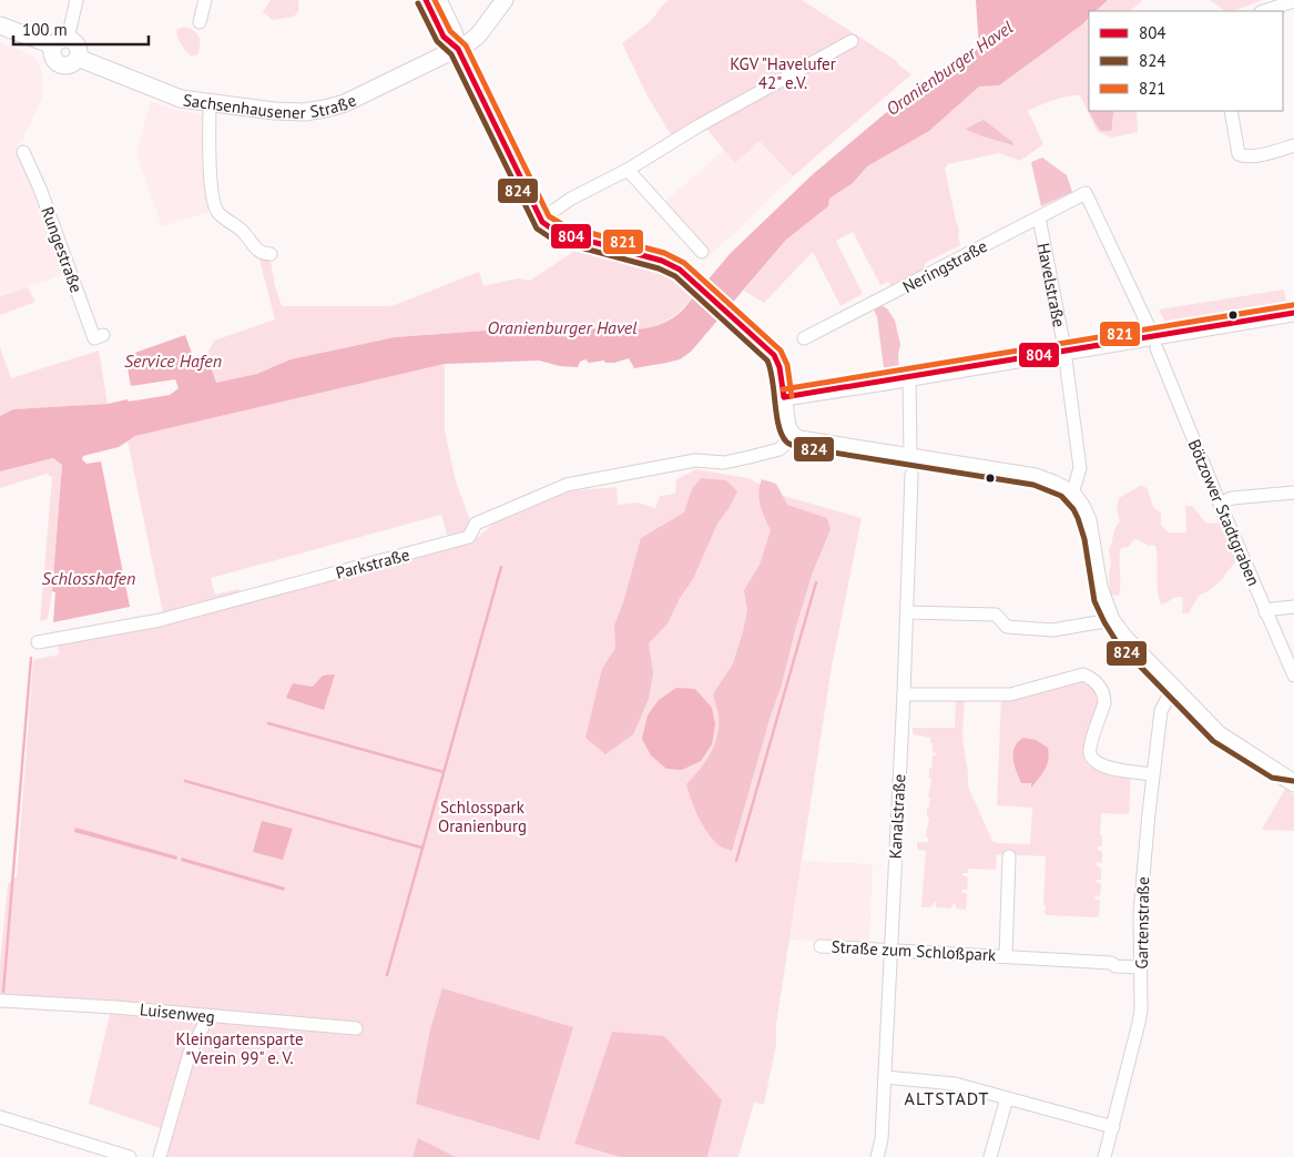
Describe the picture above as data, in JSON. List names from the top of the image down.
{
  "streets": {
    "main road": ["Sachsenhausener Straße"],
    "street": [
      "Rungestraße",
      "Neringstraße",
      "Havelstraße",
      "Bötzower Stadtgraben",
      "Parkstraße",
      "Kanalstraße",
      "Gartenstraße",
      "Straße zum Schloßpark",
      "Luisenweg"
    ]
  },
  "crossings": [
    ["Neringstraße", "Havelstraße"],
    ["Neringstraße", "Bötzower Stadtgraben"],
    ["Kanalstraße", "Straße zum Schloßpark"],
    ["Gartenstraße", "Straße zum Schloßpark"]
  ],
  "districts": ["ALTSTADT"],
  "water": ["Oranienburger Havel", "Service Hafen", "Schlosshafen"],
  "parks": ["KGV \"Havelufer 42\" e.V.", "Schlosspark Oranienburg", "Kleingartensparte \"Verein 99\" e. V."],
  "lines": ["transit line 804", "transit line 821", "transit line 824"],
  "legend": ["804", "824", "821"],
  "scale_bar": "100 m"
}
